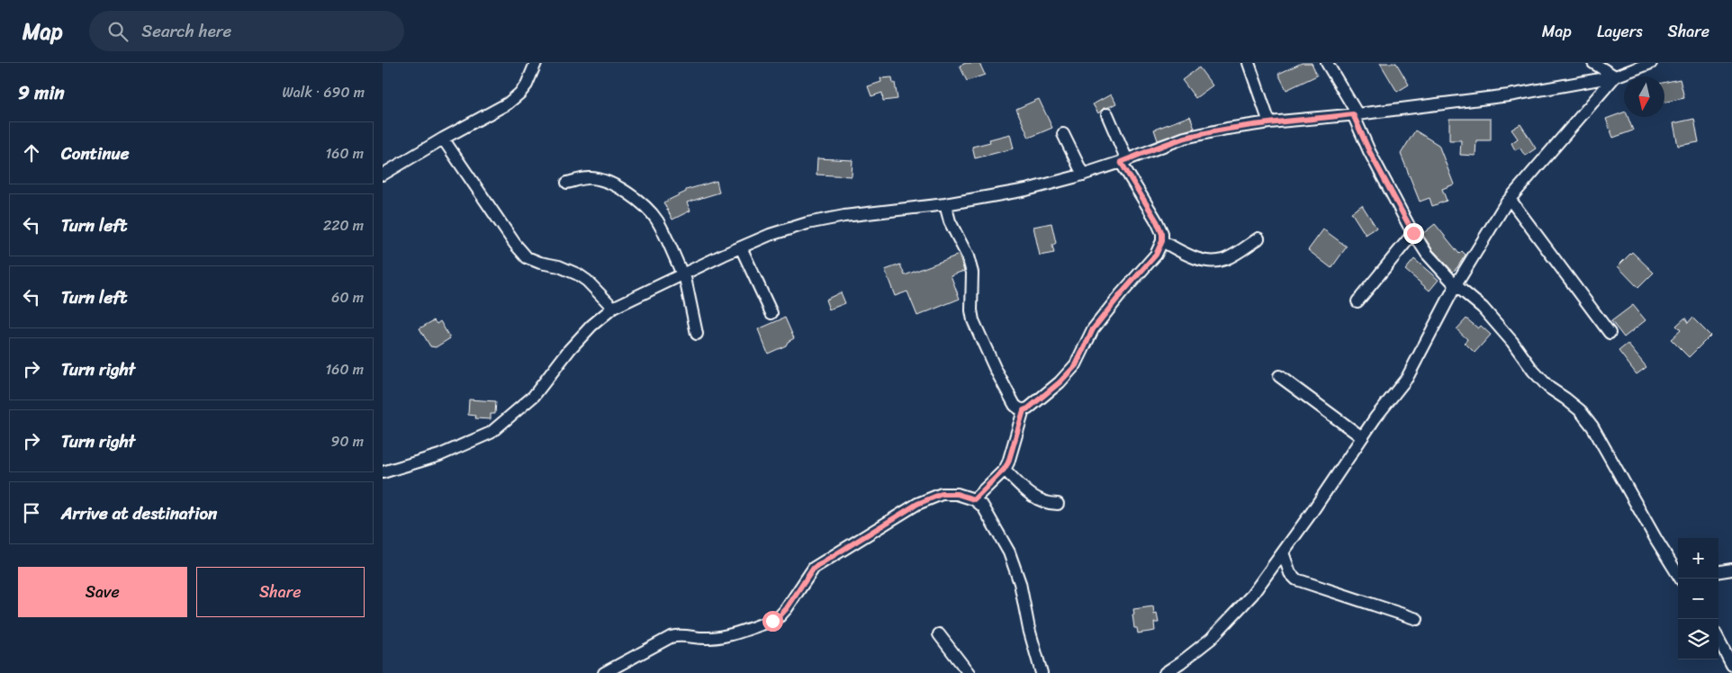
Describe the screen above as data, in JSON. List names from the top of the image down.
{
  "north": "bottom",
  "page": {
    "header": "Map",
    "search": "Search here",
    "nav": ["Map", "Layers", "Share"],
    "heading": ["9 min", "Walk · 690 m"],
    "list": [
      ["Continue", "160 m"],
      ["Turn left", "220 m"],
      ["Turn left", "60 m"],
      ["Turn right", "160 m"],
      ["Turn right", "90 m"],
      "Arrive at destination"
    ],
    "map_buttons": ["+", "−"],
    "buttons": ["Save", "Share"]
  }
}
